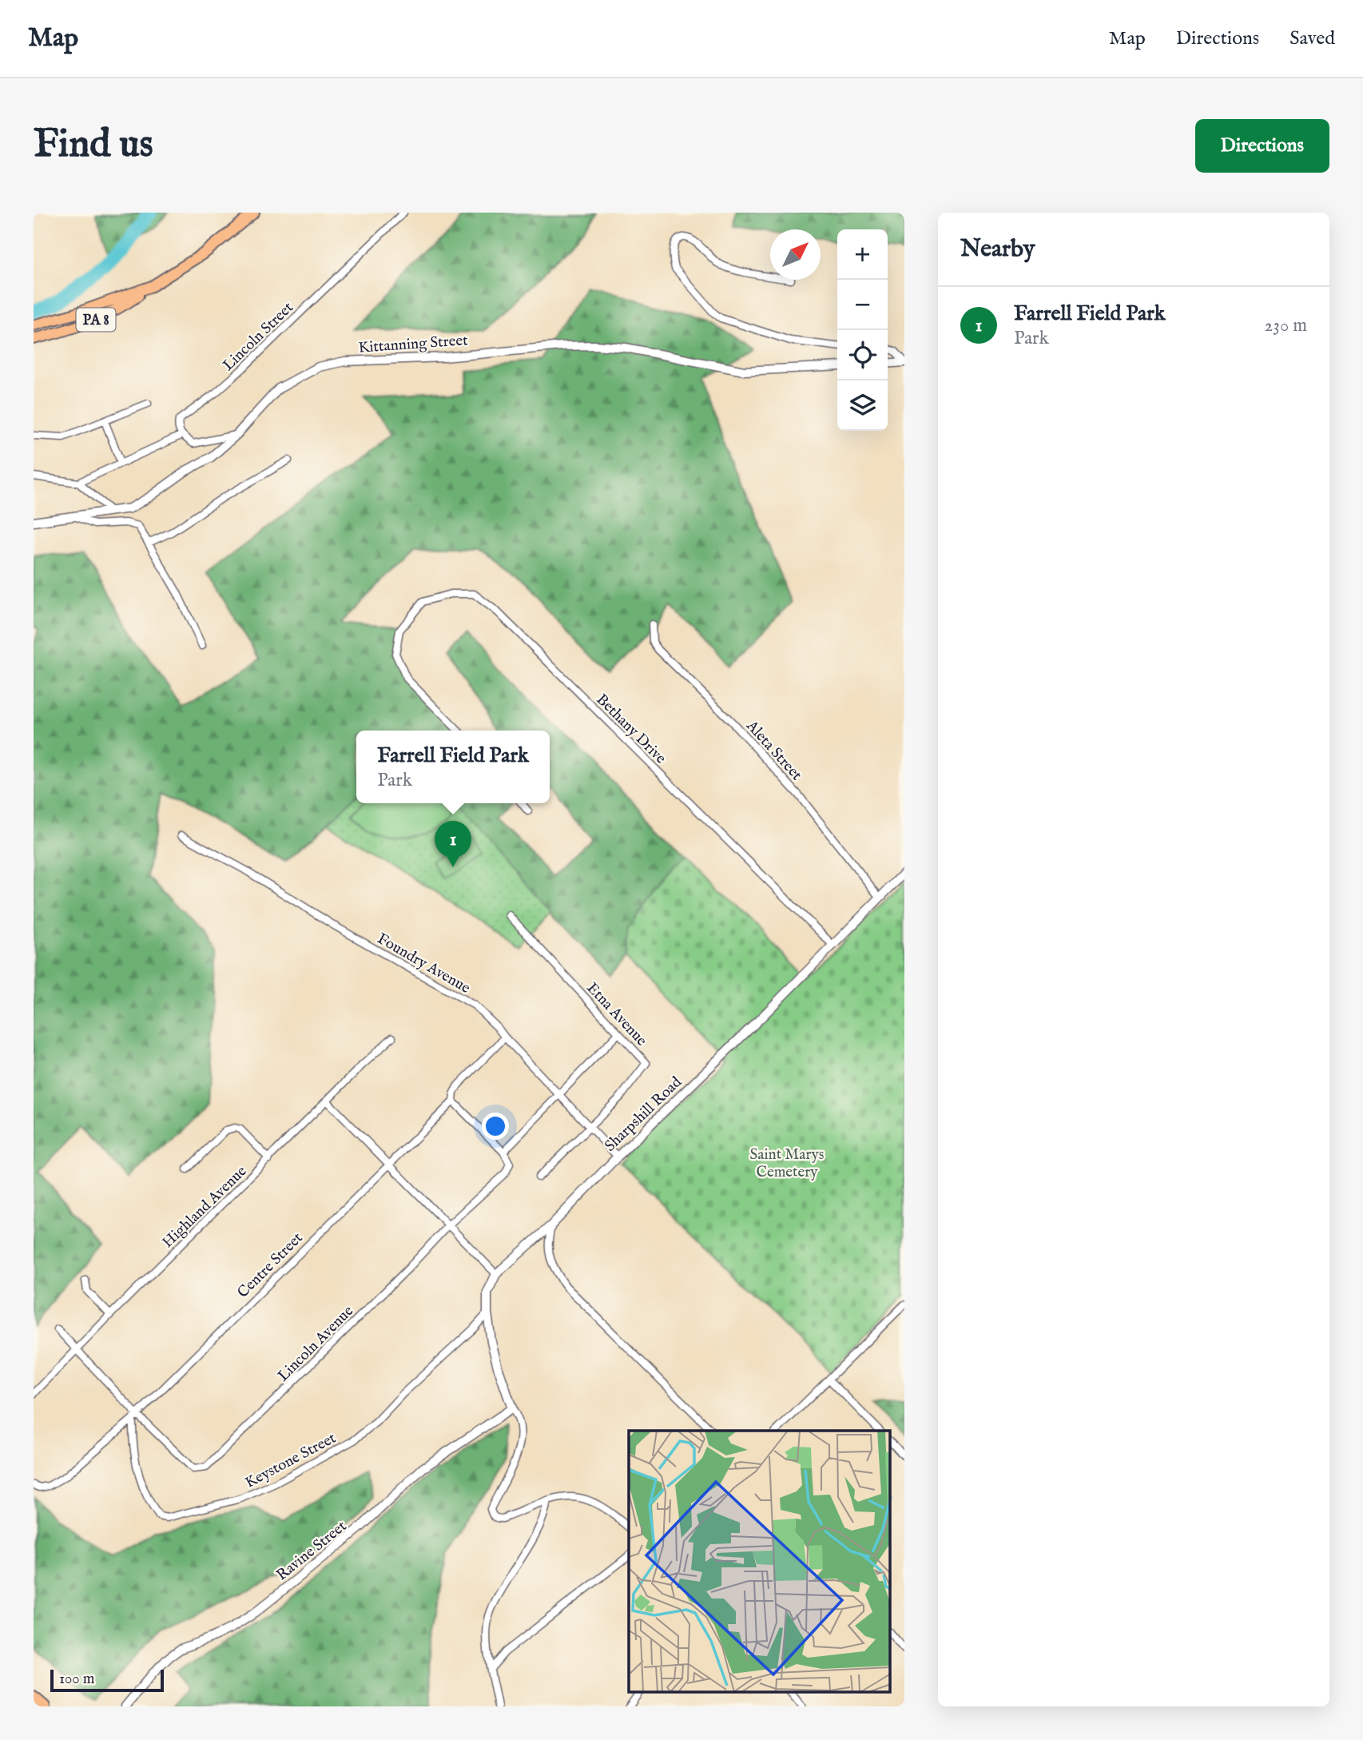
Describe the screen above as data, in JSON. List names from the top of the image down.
{
  "streets": {
    "highway": ["PA 8"],
    "street": [
      "Lincoln Street",
      "Kittanning Street",
      "Bethany Drive",
      "Aleta Street",
      "Foundry Avenue",
      "Etna Avenue",
      "Sharpshill Road",
      "Highland Avenue",
      "Centre Street",
      "Lincoln Avenue",
      "Keystone Street",
      "Ravine Street"
    ]
  },
  "crossings": [
    ["Bethany Drive", "Sharpshill Road"],
    ["Aleta Street", "Sharpshill Road"],
    ["Foundry Avenue", "Etna Avenue"],
    ["Foundry Avenue", "Sharpshill Road"],
    ["Foundry Avenue", "Centre Street"],
    ["Sharpshill Road", "Keystone Street"],
    ["Sharpshill Road", "Ravine Street"],
    ["Centre Street", "Lincoln Avenue"],
    ["Centre Street", "Keystone Street"],
    ["Lincoln Avenue", "Keystone Street"]
  ],
  "parks": ["Saint Marys Cemetery"],
  "scale_bar": "100 m",
  "north": "top right",
  "page": {
    "header": "Map",
    "nav": ["Map", "Directions", "Saved"],
    "buttons": "Directions",
    "title": "Find us",
    "heading": "Nearby",
    "map_buttons": ["+", "−"],
    "list": [
      {
        "mark": "1",
        "name": "Farrell Field Park",
        "note": "Park",
        "value": "230 m"
      }
    ],
    "popup": ["Farrell Field Park", "Park"],
    "pins": "1",
    "scale": "100 m"
  }
}
